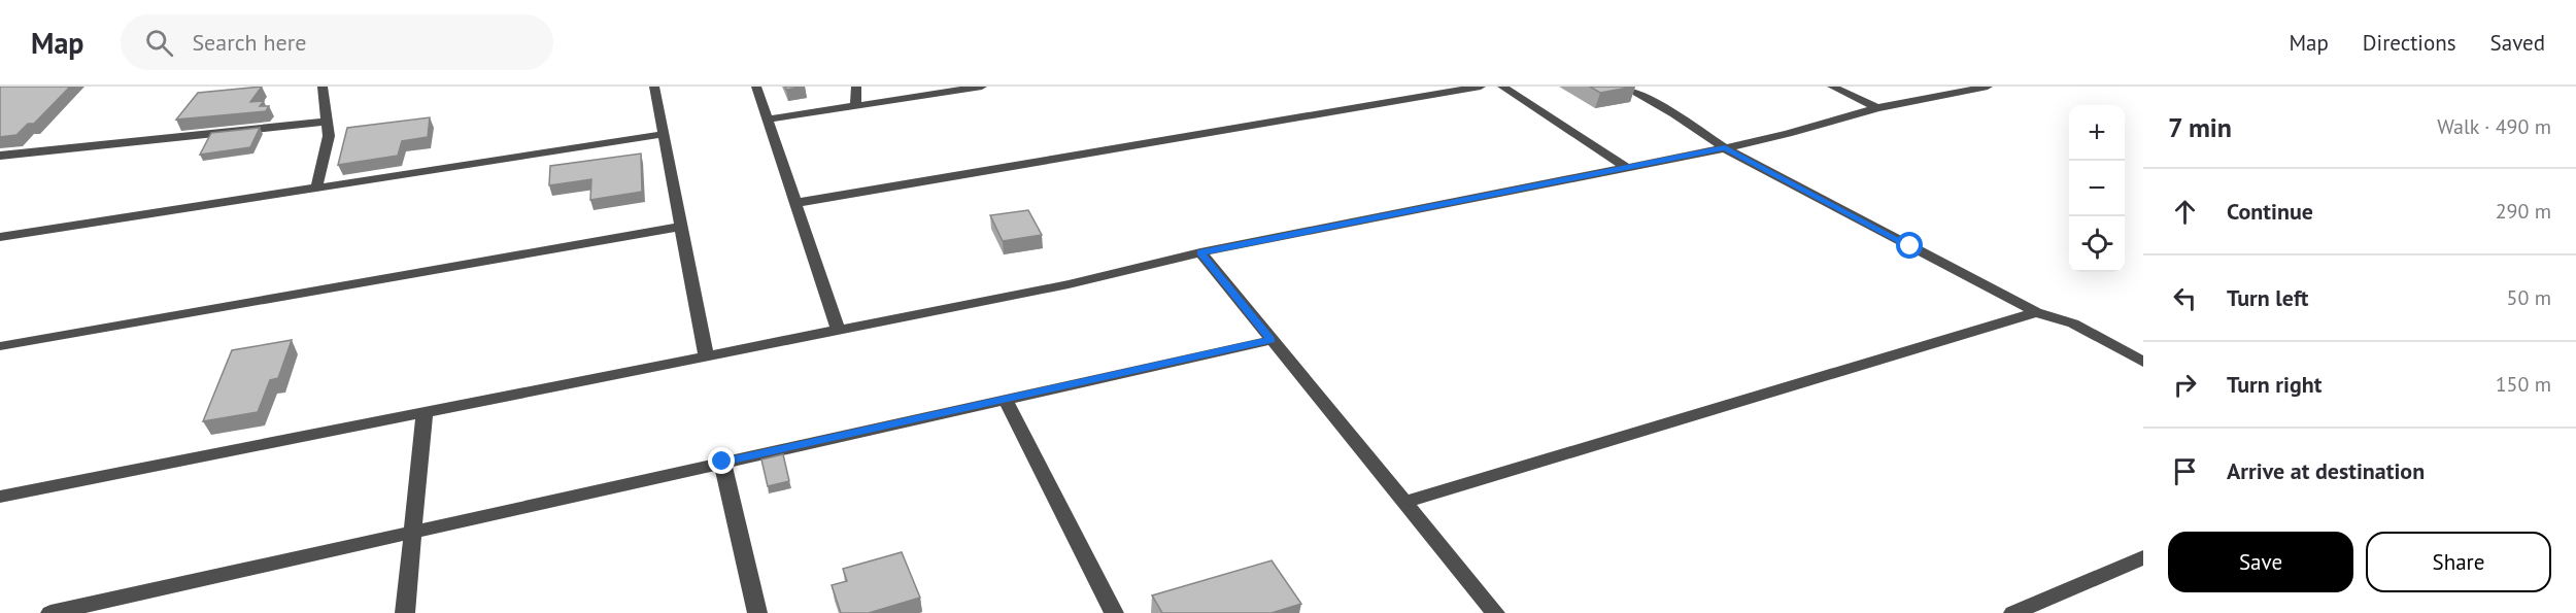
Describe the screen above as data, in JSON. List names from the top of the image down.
{
  "page": {
    "header": "Map",
    "search": "Search here",
    "nav": ["Map", "Directions", "Saved"],
    "heading": ["7 min", "Walk · 490 m"],
    "map_buttons": ["+", "−"],
    "list": [
      ["Continue", "290 m"],
      ["Turn left", "50 m"],
      ["Turn right", "150 m"],
      "Arrive at destination"
    ],
    "buttons": ["Save", "Share"]
  }
}
